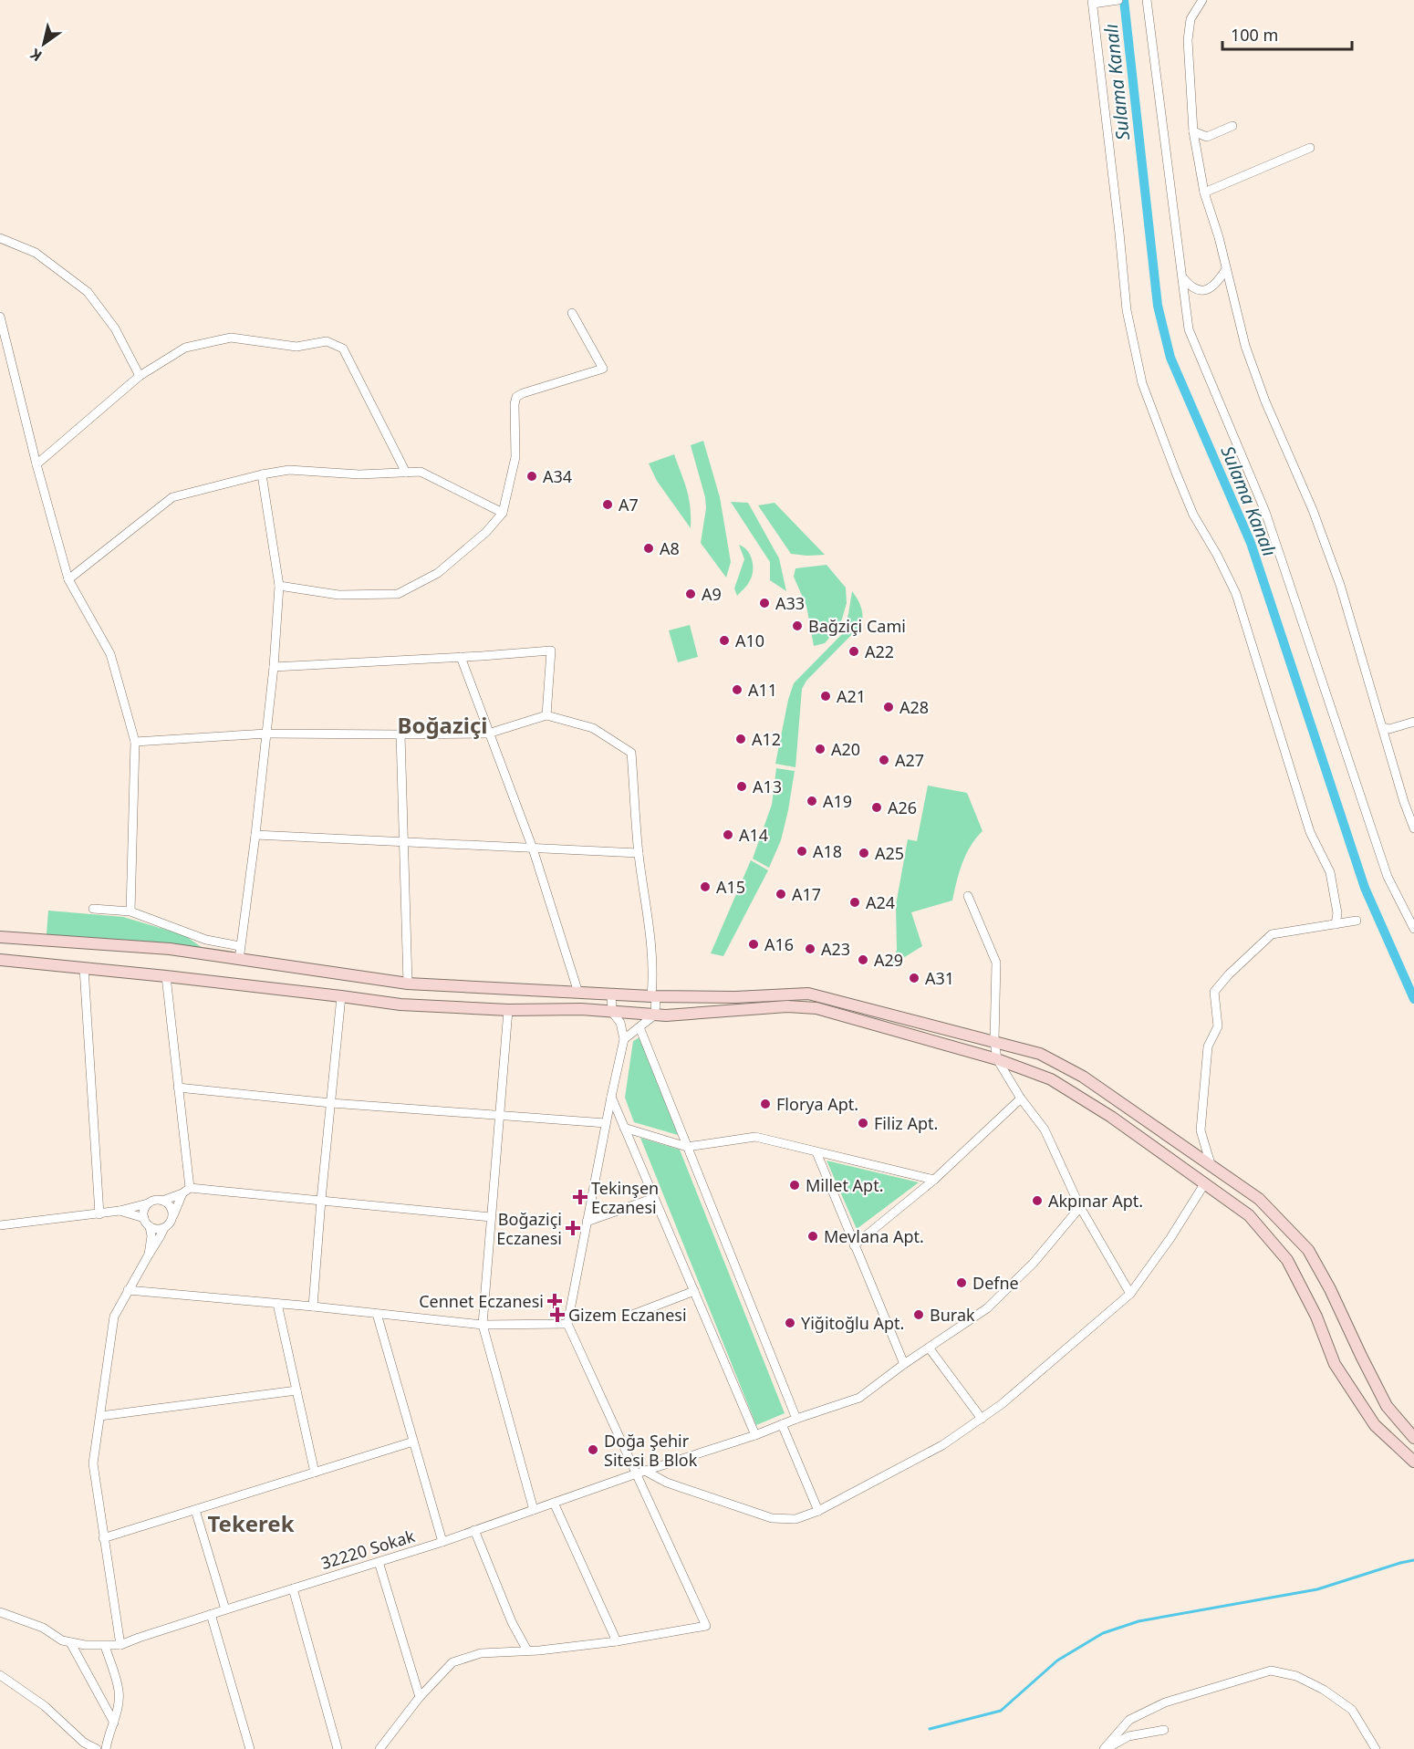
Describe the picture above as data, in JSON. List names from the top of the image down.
{
  "streets": {
    "street": ["32220 Sokak"]
  },
  "districts": ["Boğaziçi", "Tekerek"],
  "water": ["Sulama Kanalı"],
  "places": {
    "other": [
      "A34",
      "A7",
      "A8",
      "A9",
      "A33",
      "Bağziçi Cami",
      "A10",
      "A22",
      "A11",
      "A21",
      "A28",
      "A12",
      "A20",
      "A27",
      "A13",
      "A19",
      "A26",
      "A14",
      "A18",
      "A25",
      "A15",
      "A17",
      "A24",
      "A16",
      "A23",
      "A29",
      "A31",
      "Florya Apt.",
      "Filiz Apt.",
      "Millet Apt.",
      "Akpınar Apt.",
      "Mevlana Apt.",
      "Defne",
      "Burak",
      "Yiğitoğlu Apt.",
      "Doğa Şehir Sitesi B Blok"
    ],
    "health": [
      "Tekinşen Eczanesi",
      "Boğaziçi Eczanesi",
      "Cennet Eczanesi",
      "Gizem Eczanesi"
    ]
  },
  "scale_bar": "100 m",
  "north": "bottom left"
}
